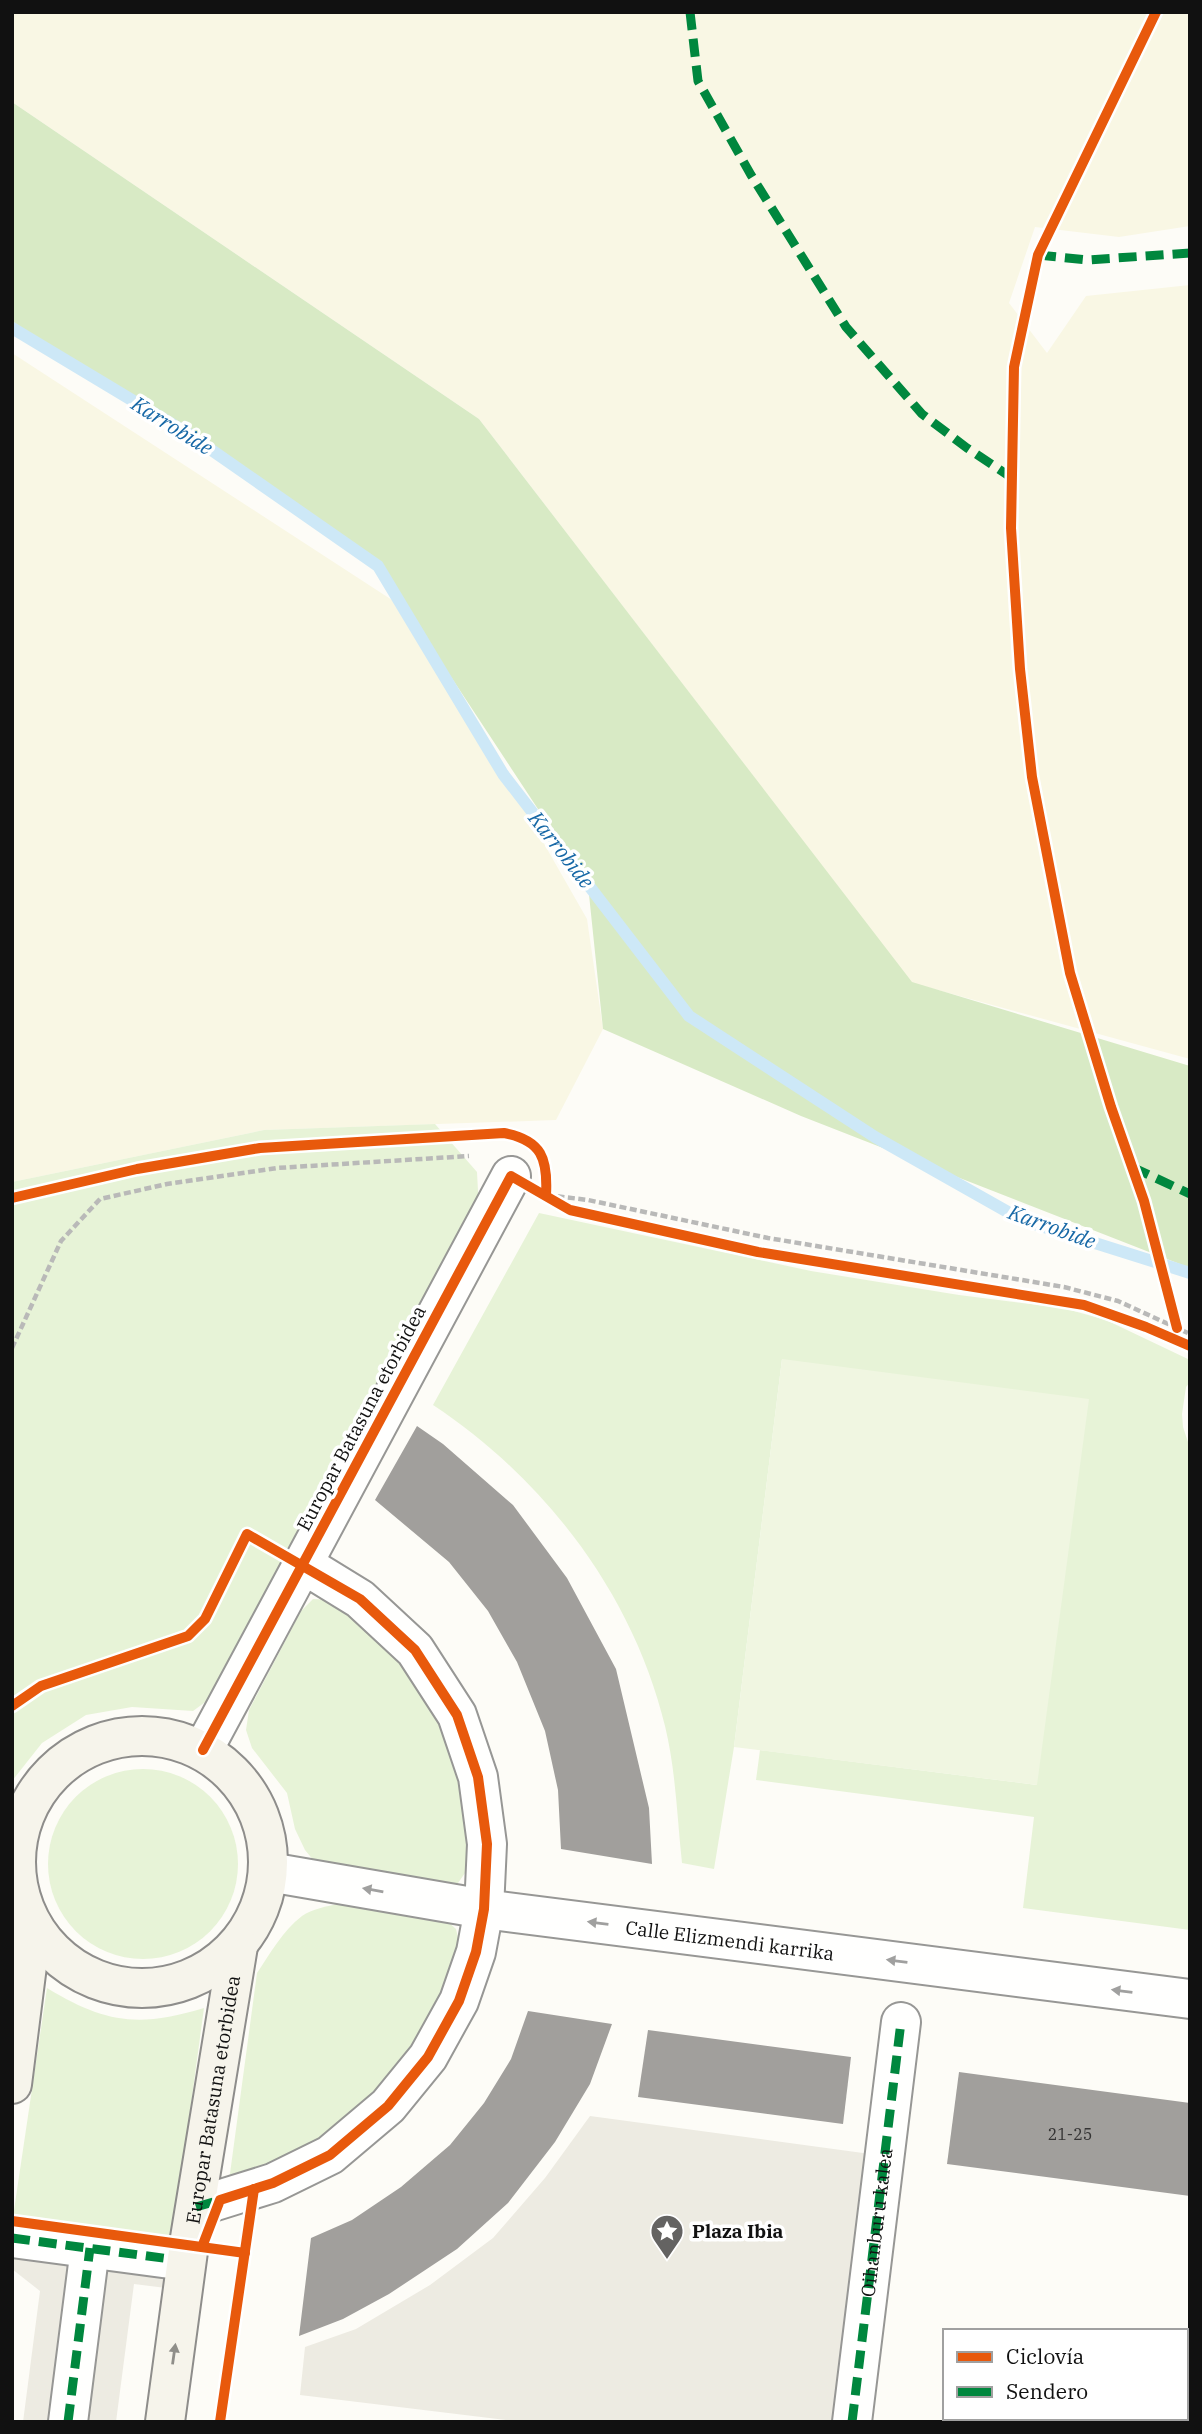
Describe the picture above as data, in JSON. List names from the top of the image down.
{
  "streets": {
    "street": ["Europar Batasuna etorbidea", "Calle Elizmendi karrika", "Oihanburu kalea"]
  },
  "one_way": ["Calle Elizmendi karrika"],
  "water": ["Karrobide"],
  "places": {
    "place": ["Plaza Ibia"]
  },
  "house_numbers": ["21-25"],
  "legend": ["Ciclovía", "Sendero"]
}
